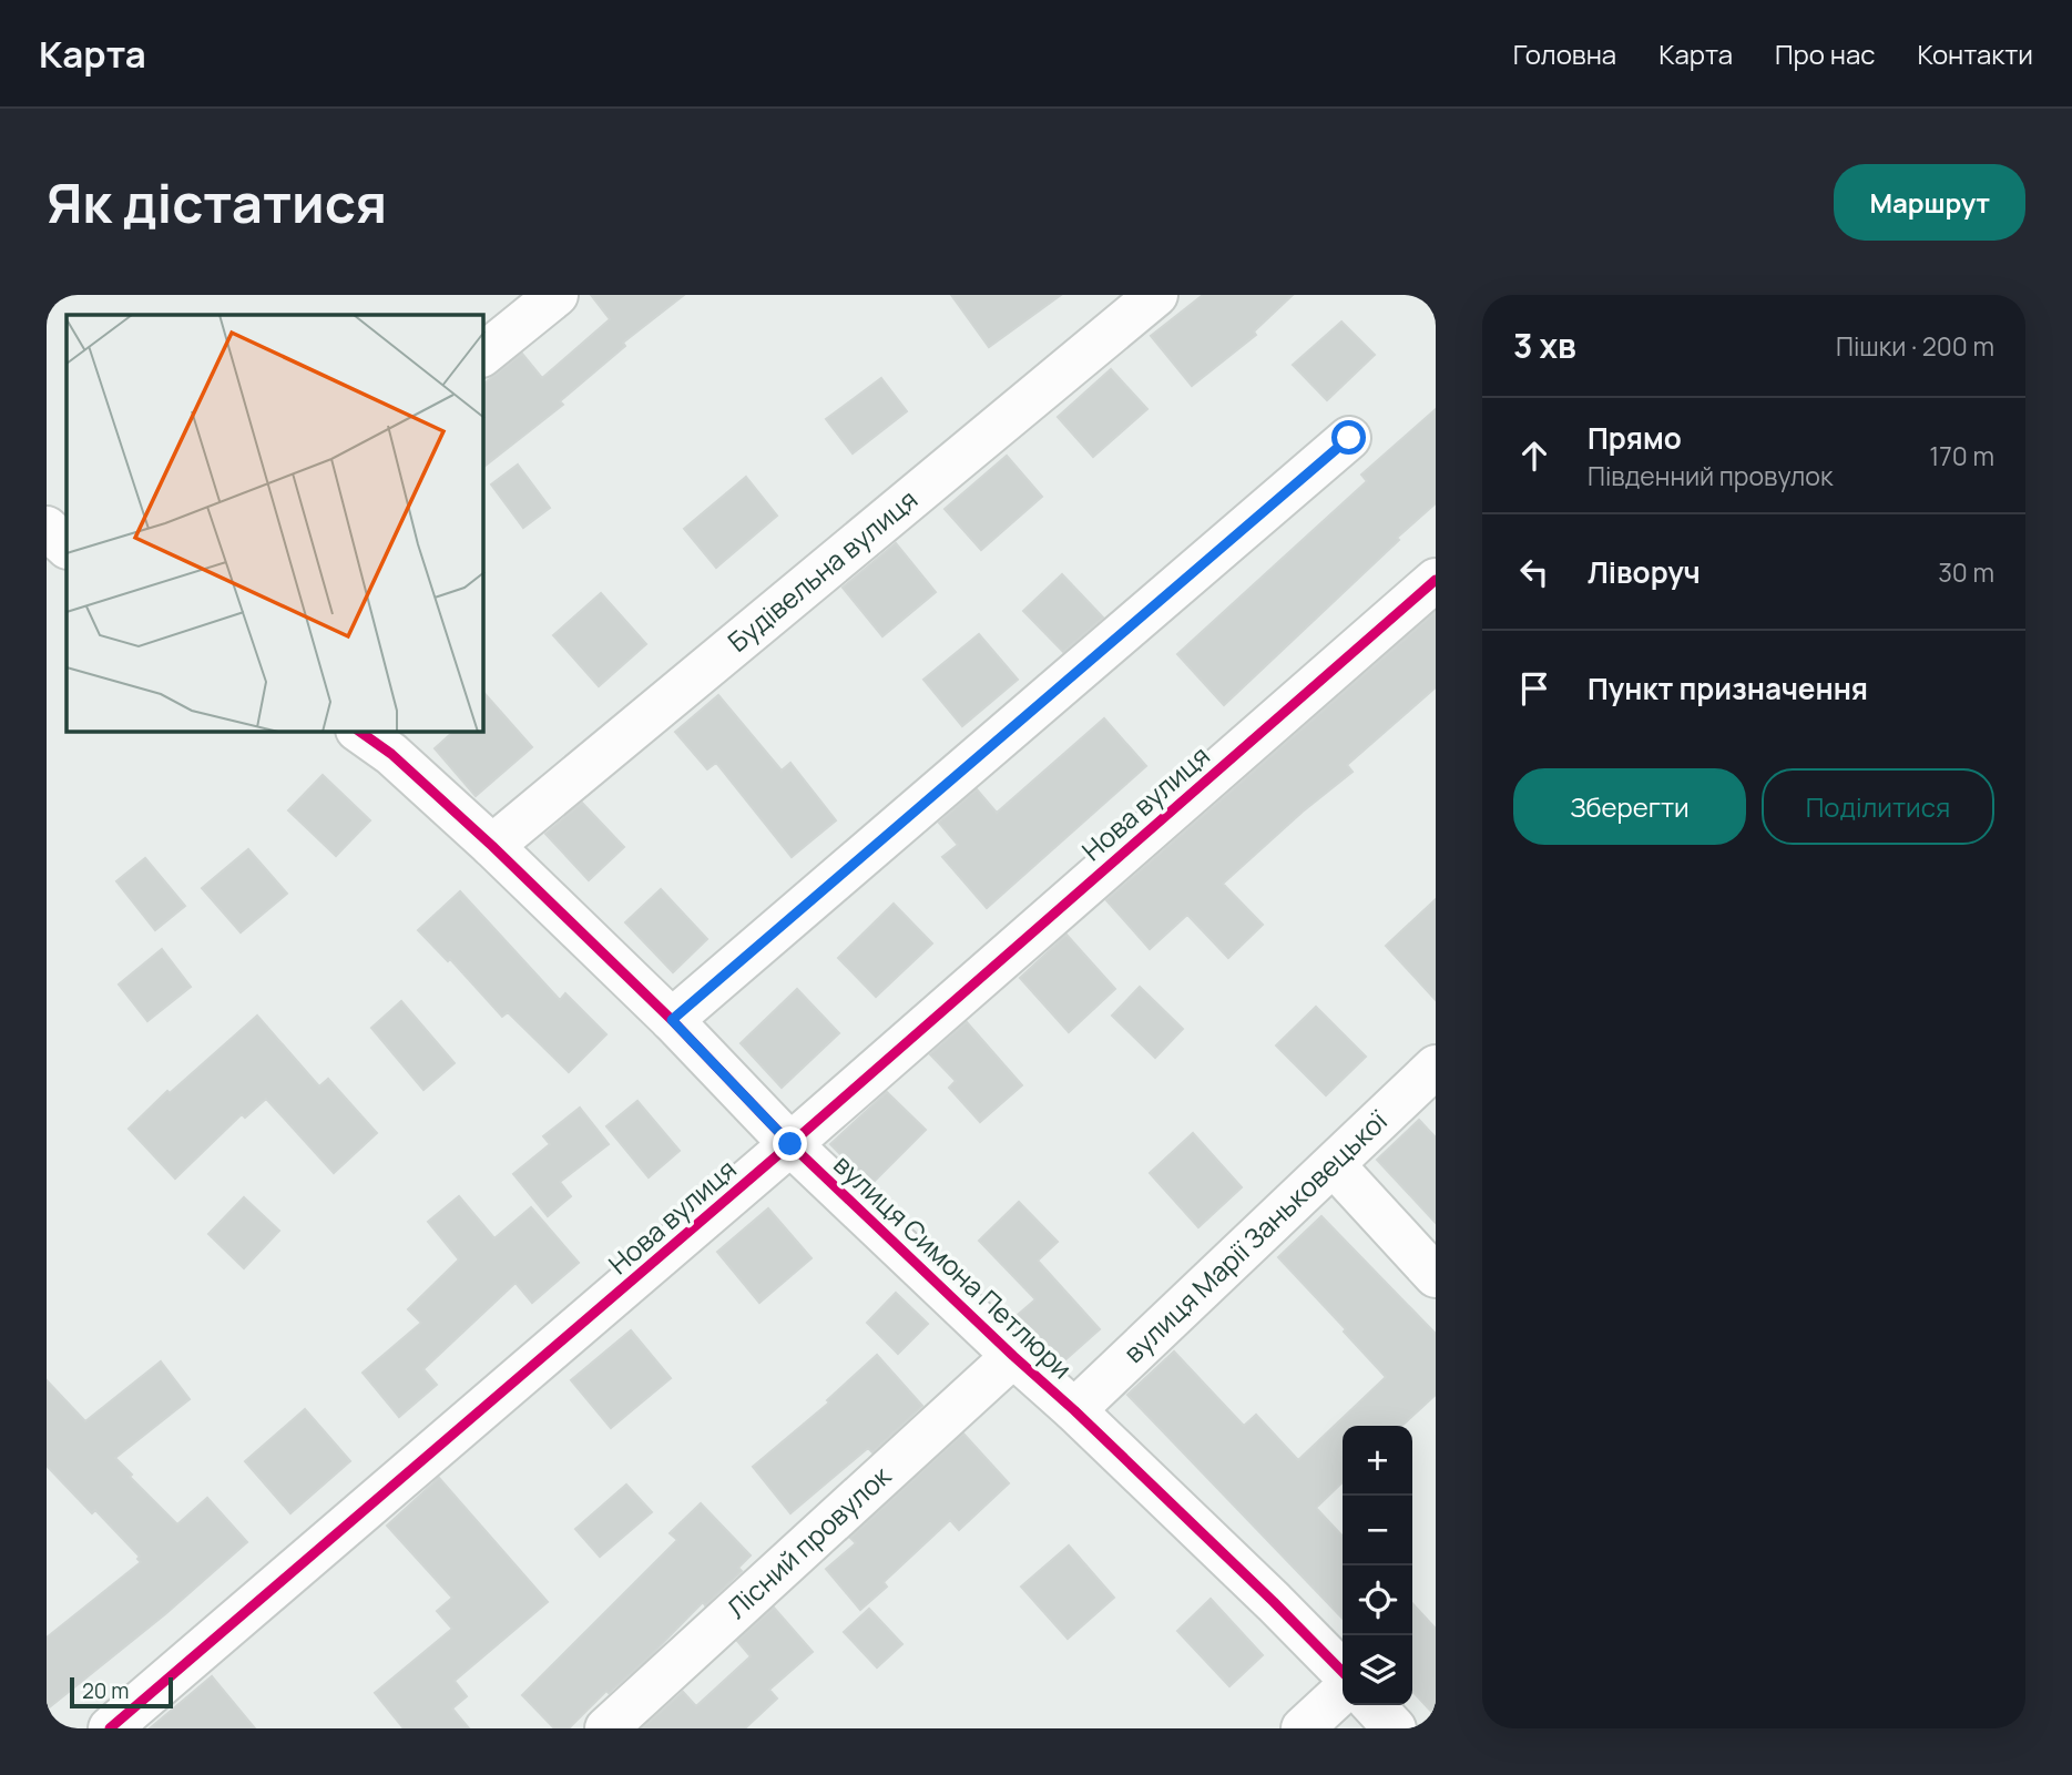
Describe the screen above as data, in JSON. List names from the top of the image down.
{
  "streets": {
    "street": [
      "Будівельна вулиця",
      "Нова вулиця",
      "вулиця Марії Заньковецької",
      "вулиця Симона Петлюри",
      "Лісний провулок"
    ]
  },
  "crossings": [
    ["Будівельна вулиця", "вулиця Симона Петлюри"],
    ["Нова вулиця", "вулиця Симона Петлюри"],
    ["вулиця Марії Заньковецької", "вулиця Симона Петлюри"],
    ["вулиця Симона Петлюри", "Лісний провулок"]
  ],
  "scale_bar": "20 m",
  "page": {
    "header": "Карта",
    "nav": [
      "Головна",
      "Карта",
      "Про нас",
      "Контакти"
    ],
    "buttons": [
      "Маршрут",
      ["Зберегти", "Поділитися"]
    ],
    "title": "Як дістатися",
    "heading": ["3 хв", "Пішки · 200 m"],
    "list": [
      ["Прямо", "Південний провулок", "170 m"],
      ["Ліворуч", "30 m"],
      "Пункт призначення"
    ],
    "map_buttons": ["+", "−"],
    "scale": "20 m"
  }
}
